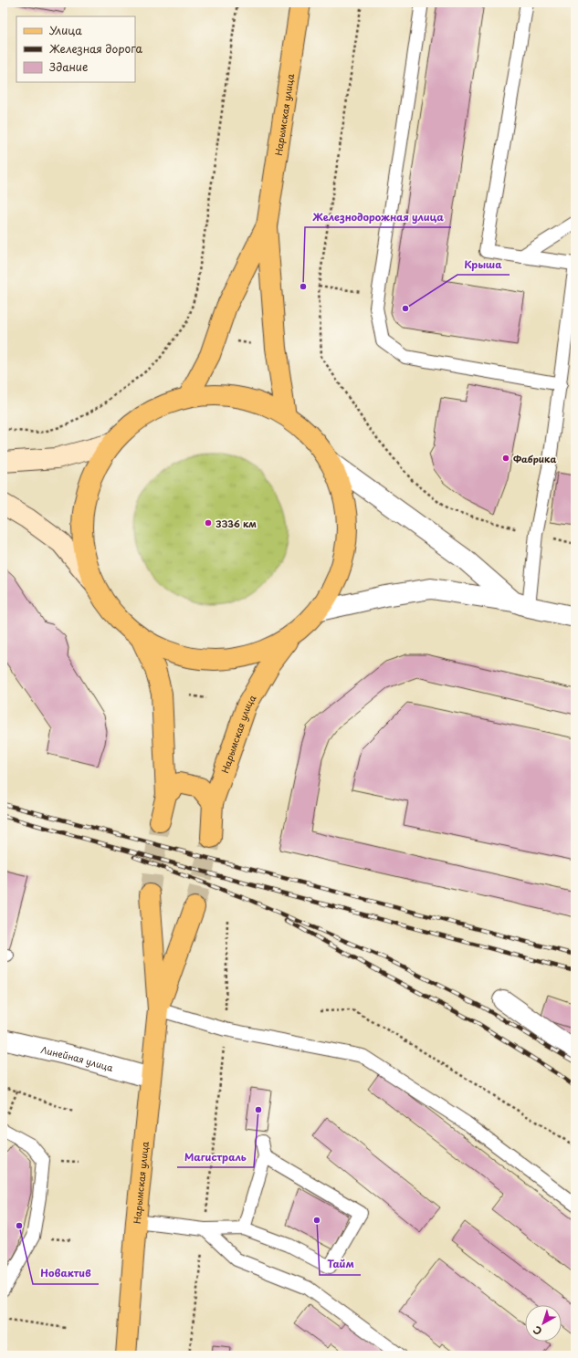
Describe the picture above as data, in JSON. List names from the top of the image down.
{
  "streets": {
    "main road": ["Нарымская улица"],
    "street": ["Линейная улица"]
  },
  "crossings": [
    ["Нарымская улица", "Линейная улица"]
  ],
  "places": [
    "Железнодорожная улица",
    "Крыша",
    "Фабрика",
    "3336 км",
    "Магистраль",
    "Тайм",
    "Новактив"
  ],
  "legend": ["Улица", "Железная дорога", "Здание"],
  "north": "bottom left"
}
